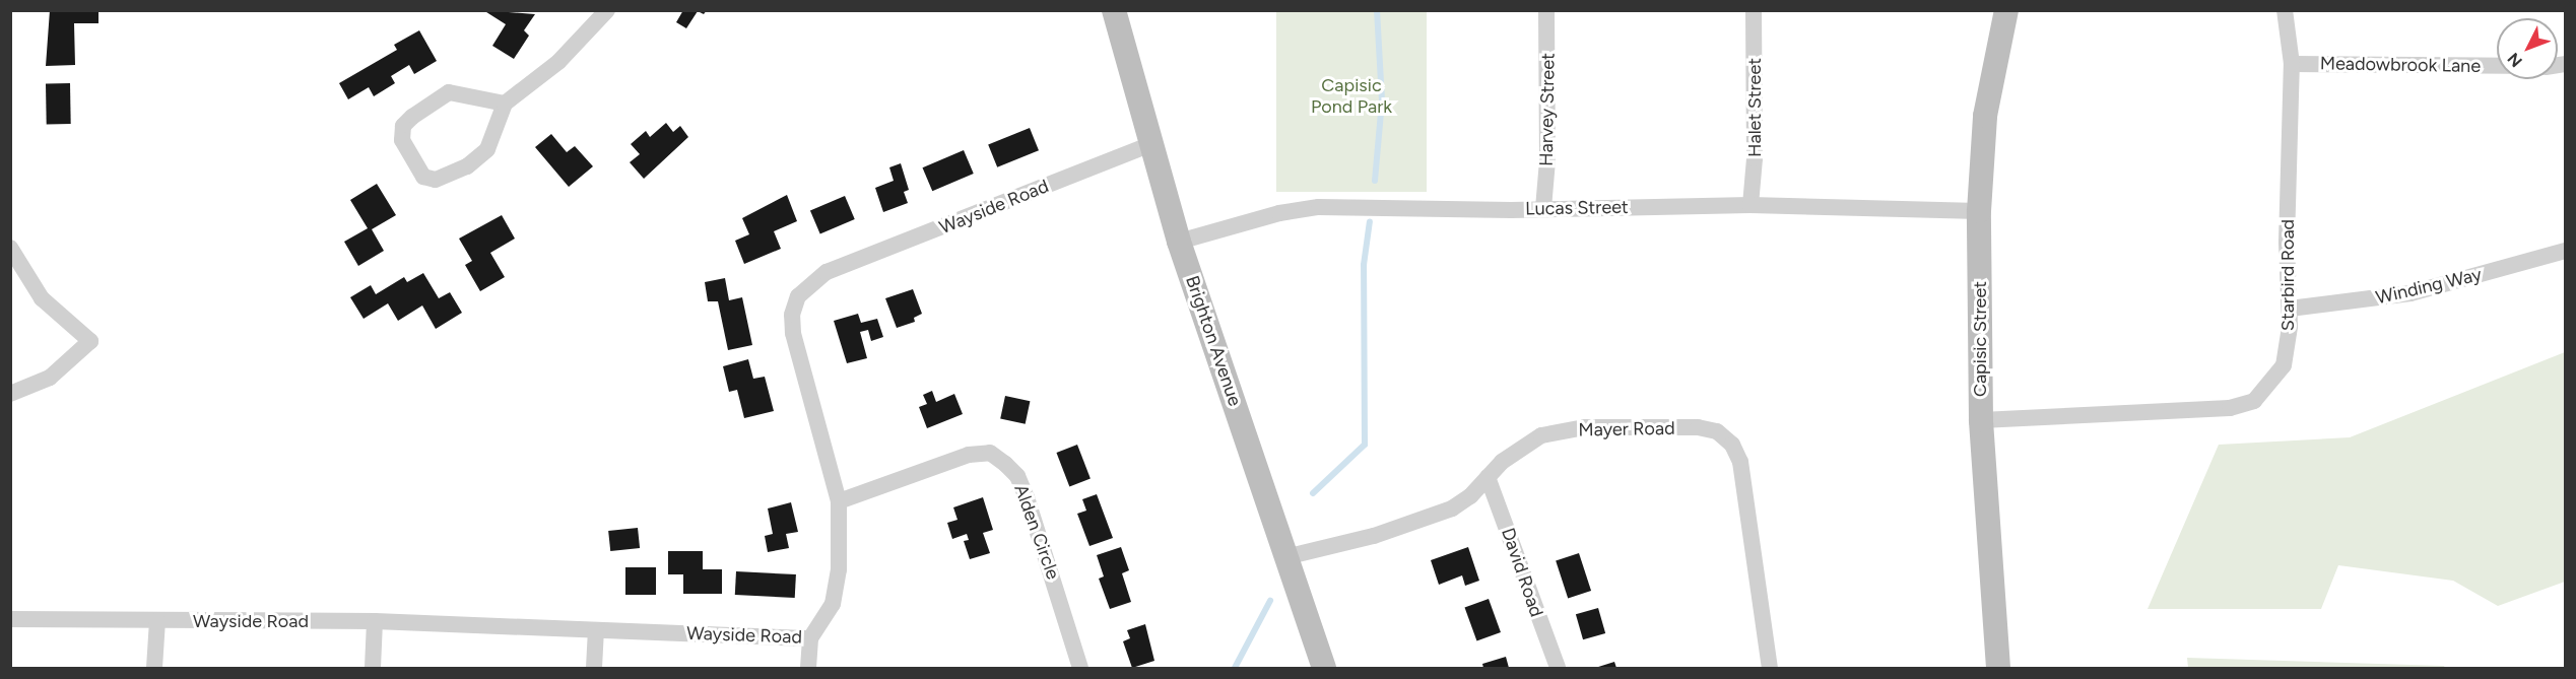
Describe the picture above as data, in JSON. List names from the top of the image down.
{
  "streets": {
    "main road": ["Capisic Street", "Brighton Avenue"],
    "street": [
      "Meadowbrook Lane",
      "Halet Street",
      "Harvey Street",
      "Wayside Road",
      "Lucas Street",
      "Starbird Road",
      "Winding Way",
      "Mayer Road",
      "Alden Circle",
      "David Road"
    ]
  },
  "crossings": [
    ["Meadowbrook Lane", "Starbird Road"],
    ["Halet Street", "Lucas Street"],
    ["Harvey Street", "Lucas Street"],
    ["Wayside Road", "Brighton Avenue"],
    ["Wayside Road", "Alden Circle"],
    ["Lucas Street", "Capisic Street"],
    ["Lucas Street", "Brighton Avenue"],
    ["Starbird Road", "Winding Way"],
    ["Starbird Road", "Capisic Street"],
    ["Brighton Avenue", "Mayer Road"],
    ["Mayer Road", "David Road"]
  ],
  "parks": ["Capisic Pond Park"],
  "north": "bottom left"
}
